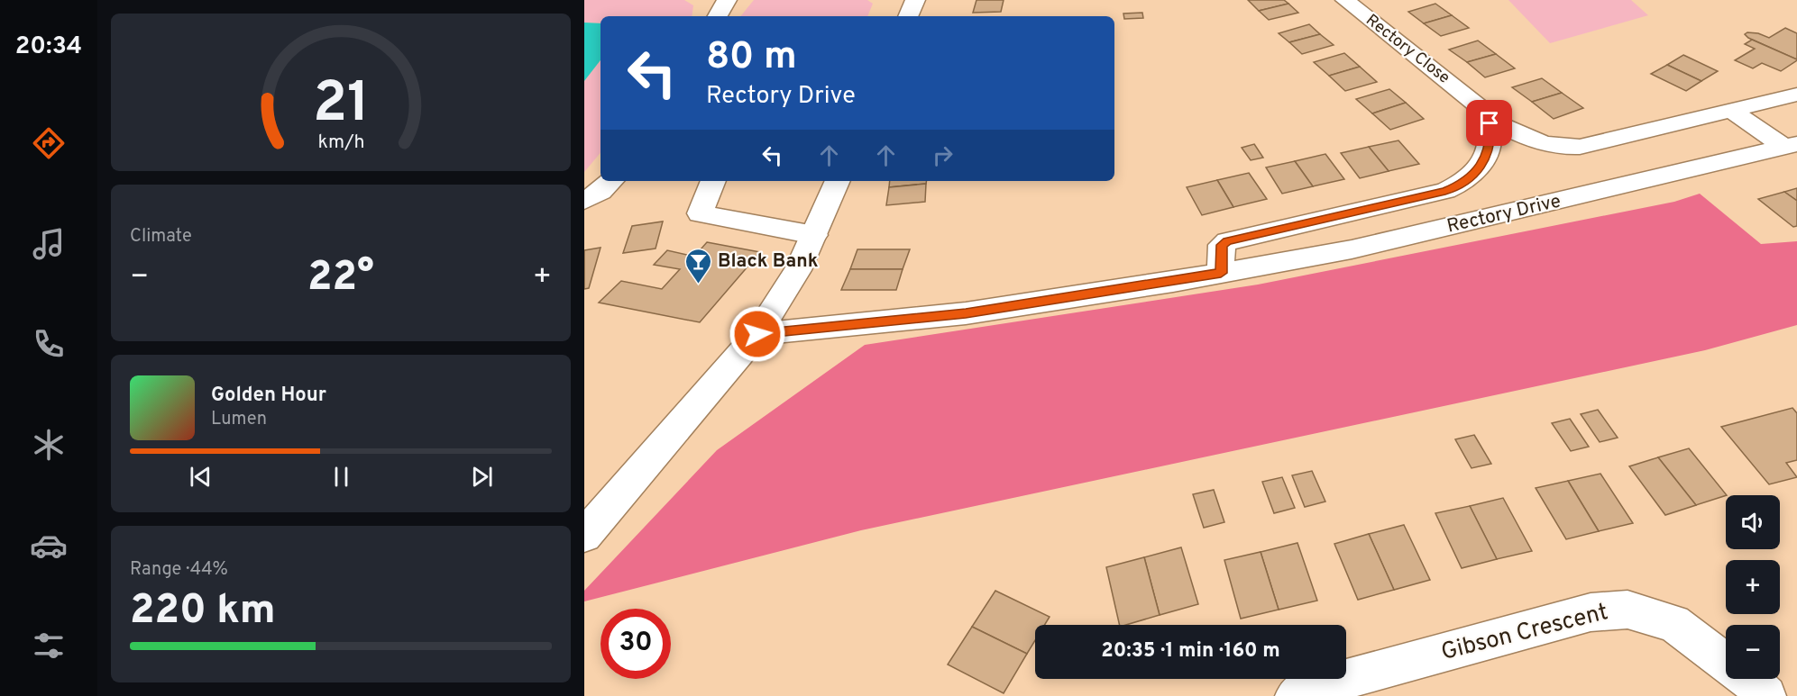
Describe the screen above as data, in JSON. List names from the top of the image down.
{
  "streets": {
    "street": ["Rectory Close", "Rectory Drive", "Gibson Crescent"]
  },
  "crossings": [
    ["Rectory Close", "Rectory Drive"]
  ],
  "places": {
    "bar": ["Black Bank"]
  },
  "page": {
    "tabs": "20:34",
    "turn": ["80 m", "Rectory Drive"],
    "tile": [
      "Climate",
      ["Range · 44%", "220 km"]
    ],
    "heat": ["−", "22°", "+"],
    "song": ["Golden Hour", "Lumen"],
    "map_buttons": ["+", "−"],
    "limit": "30",
    "trip": "20:35 · 1 min · 160 m",
    "gauge": ["21", "km/h"]
  }
}
